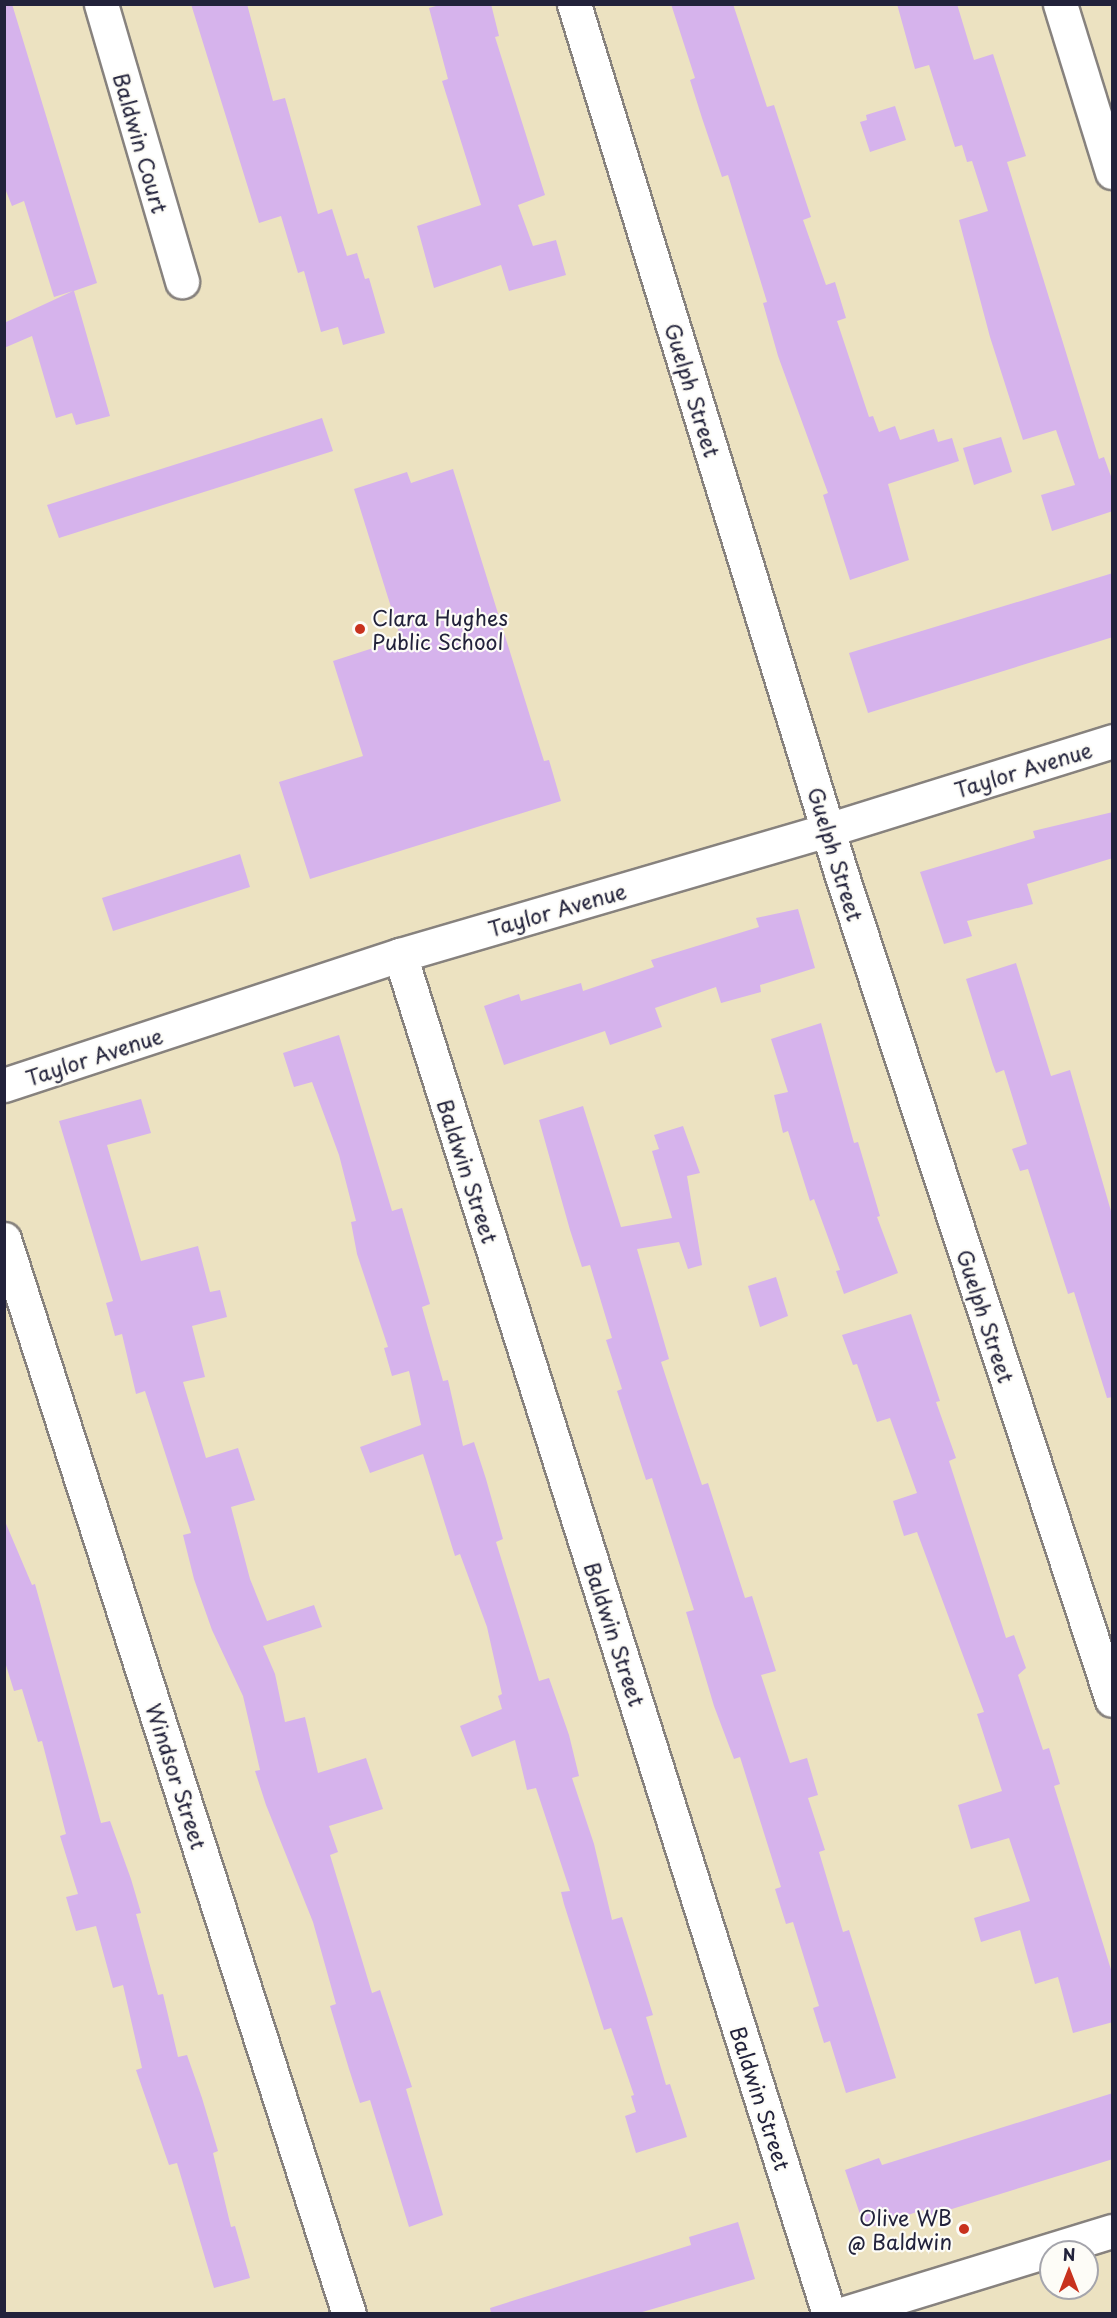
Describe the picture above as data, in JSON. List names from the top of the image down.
{
  "streets": {
    "street": [
      "Baldwin Court",
      "Guelph Street",
      "Taylor Avenue",
      "Baldwin Street",
      "Windsor Street"
    ]
  },
  "crossings": [
    ["Guelph Street", "Taylor Avenue"],
    ["Taylor Avenue", "Baldwin Street"]
  ],
  "places": ["Clara Hughes Public School", "Olive WB @ Baldwin"],
  "north": "top"
}
